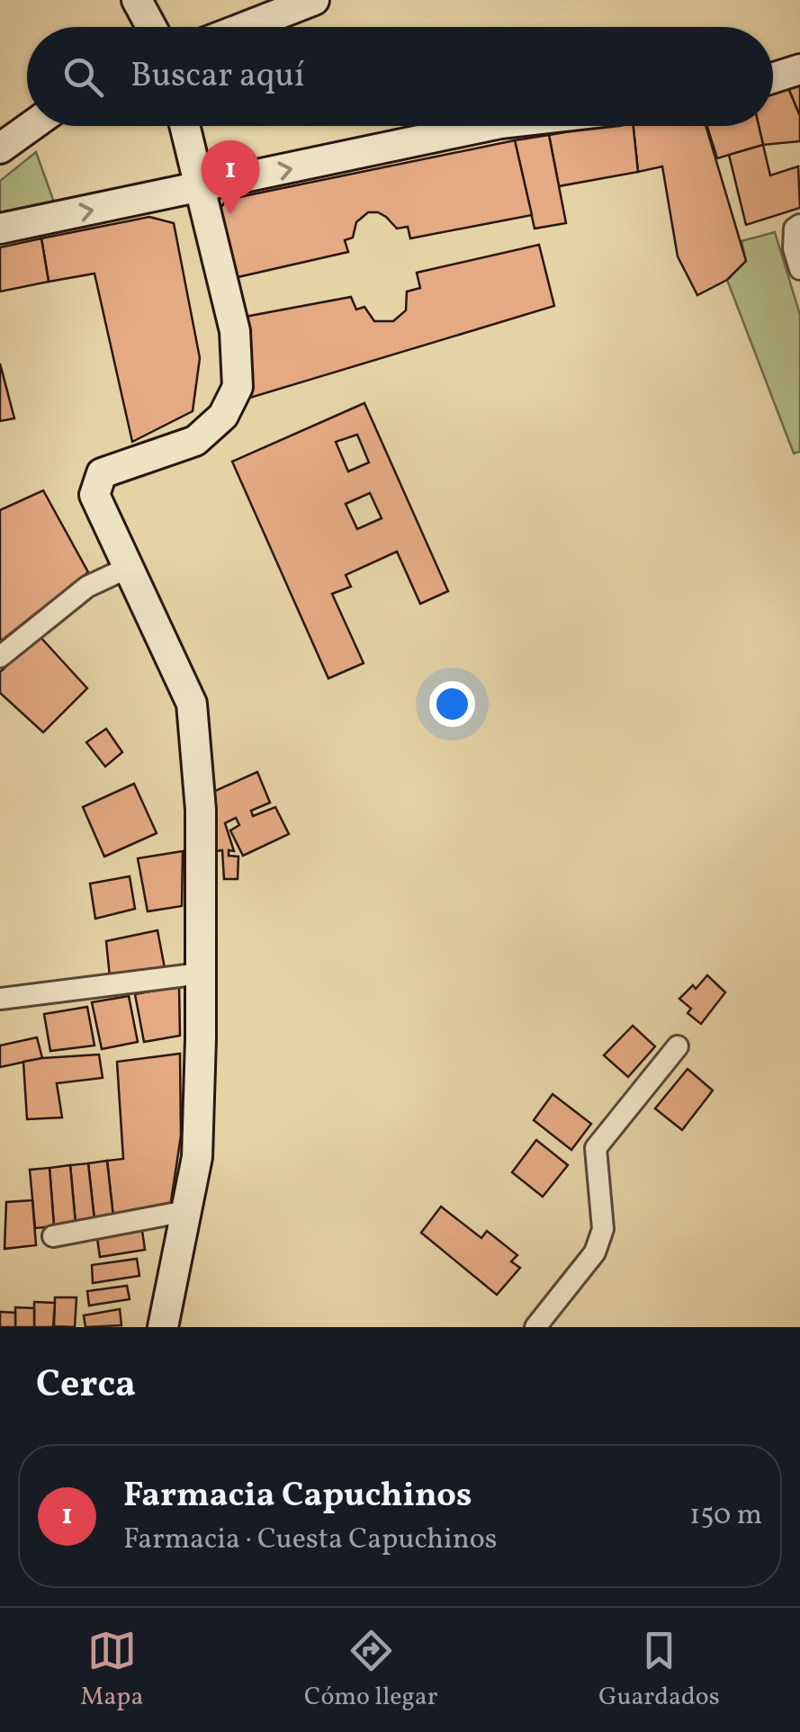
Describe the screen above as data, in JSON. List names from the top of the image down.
{
  "page": {
    "search": "Buscar aquí",
    "pins": "1",
    "heading": "Cerca",
    "list": [
      {
        "mark": "1",
        "name": "Farmacia Capuchinos",
        "note": "Farmacia · Cuesta Capuchinos",
        "value": "150 m"
      }
    ],
    "nav": ["Mapa", "Cómo llegar", "Guardados"]
  }
}
